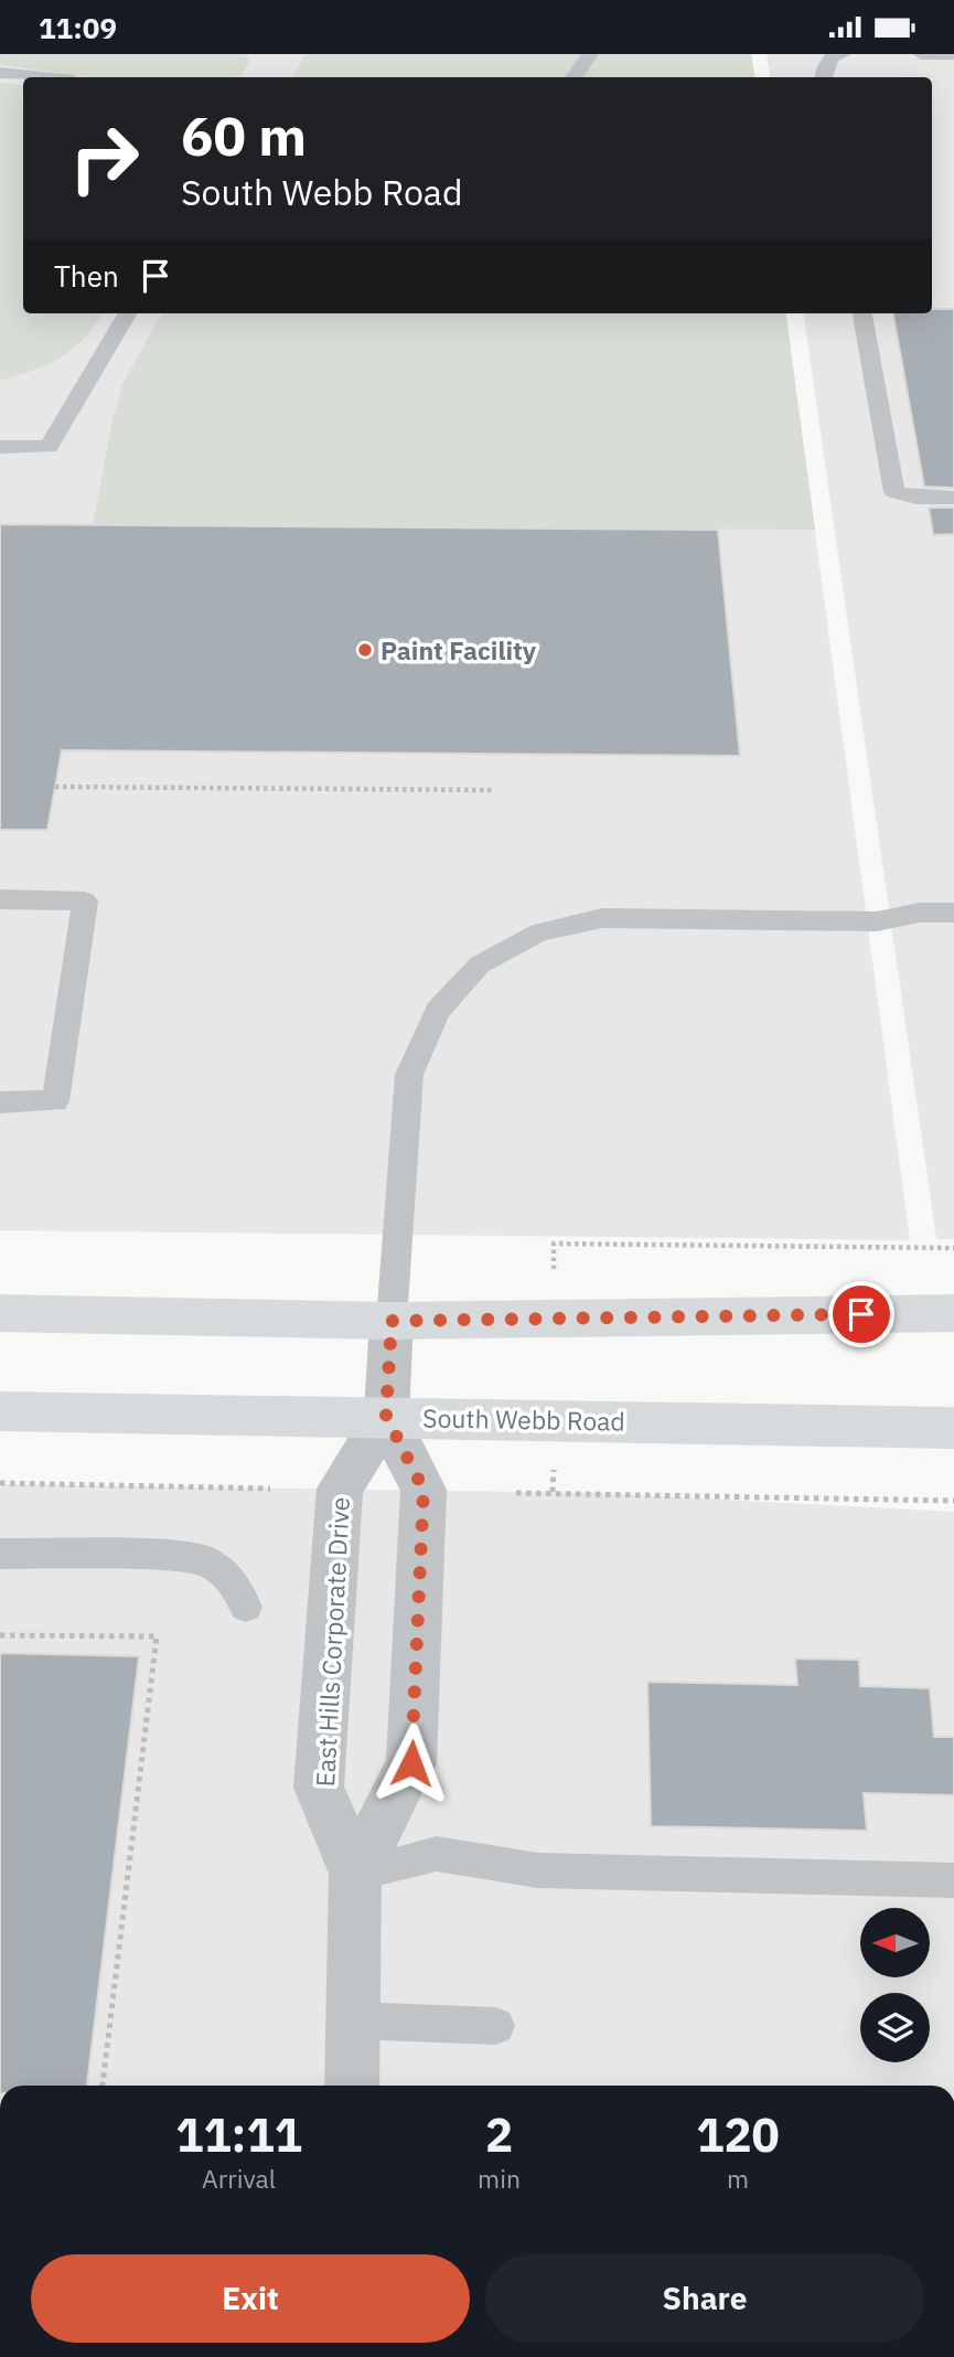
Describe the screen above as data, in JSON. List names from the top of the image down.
{
  "streets": {
    "main road": ["South Webb Road"],
    "street": ["East Hills Corporate Drive"]
  },
  "crossings": [
    ["South Webb Road", "East Hills Corporate Drive"]
  ],
  "places": ["Paint Facility"],
  "north": "left",
  "page": {
    "status": "11:09",
    "turn": ["60 m", "South Webb Road"],
    "then": "Then",
    "eta": [
      "11:11",
      "Arrival",
      "2",
      "min",
      "120",
      "m"
    ],
    "buttons": ["Exit", "Share"]
  }
}
